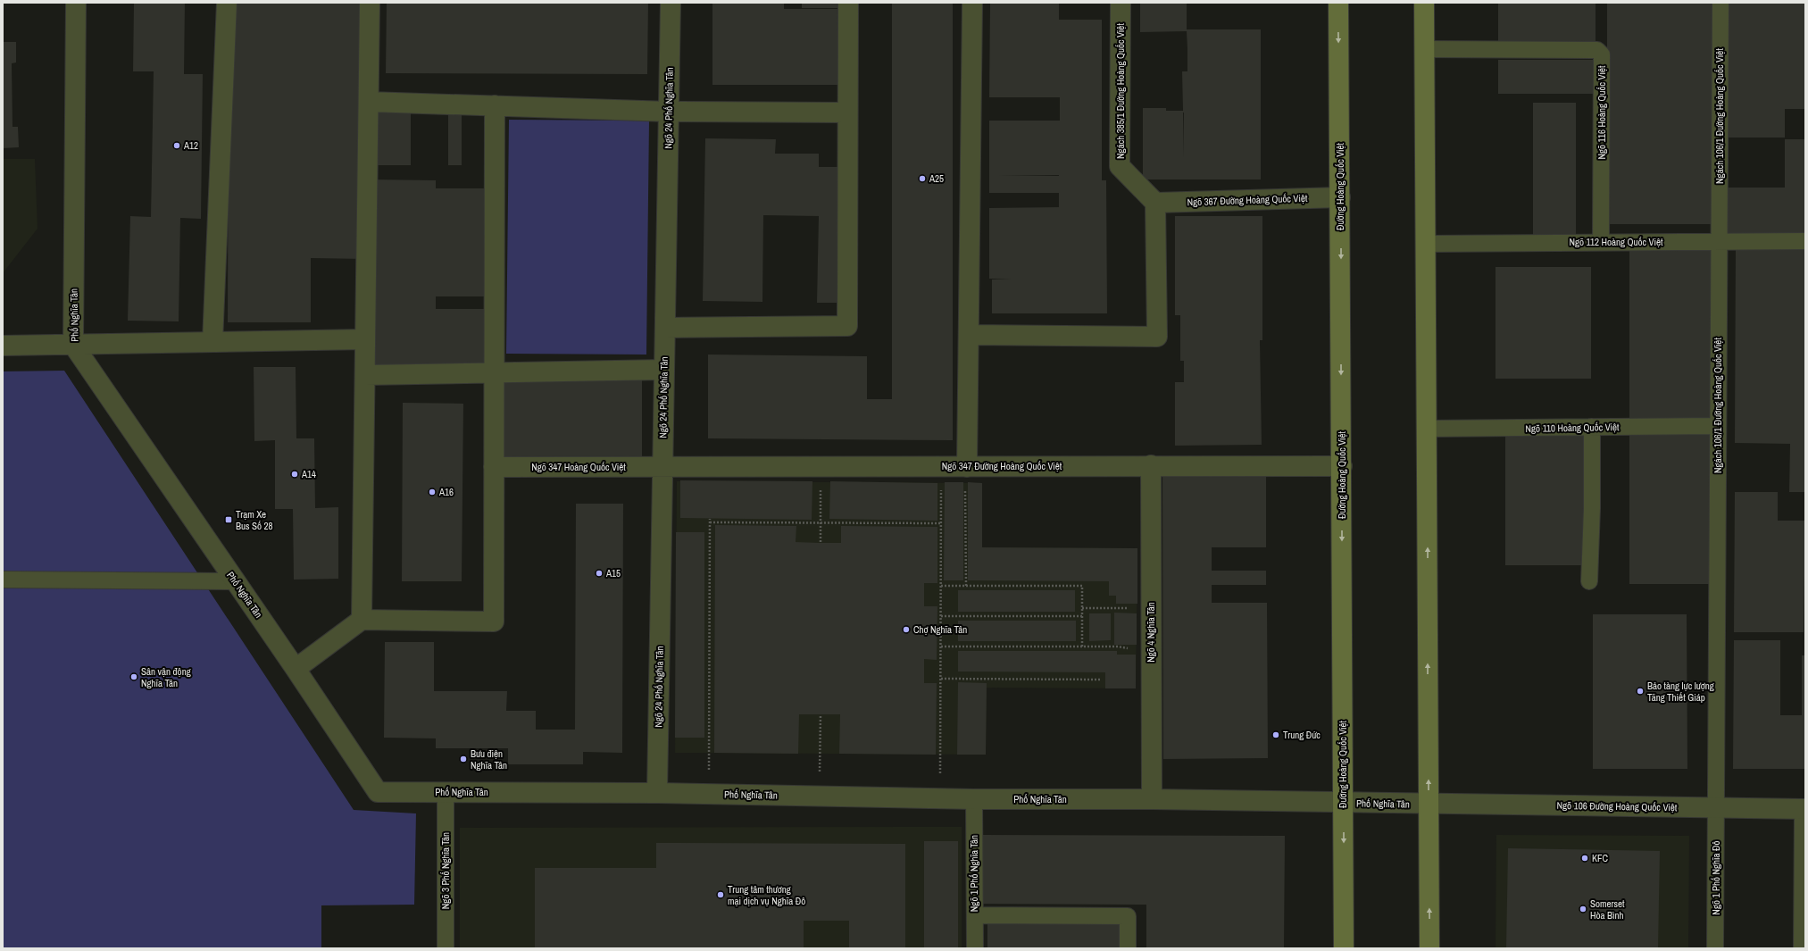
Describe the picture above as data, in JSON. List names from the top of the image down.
{
  "streets": {
    "main road": ["Đường Hoàng Quốc Việt"],
    "street": [
      "Ngách 385/1 Đường Hoàng Quốc Việt",
      "Ngõ 24 Phố Nghĩa Tân",
      "Ngõ 367 Đường Hoàng Quốc Việt",
      "Phố Nghĩa Tân",
      "Ngõ 347 Đường Hoàng Quốc Việt",
      "Ngõ 347 Hoàng Quốc Việt",
      "Ngõ 4 Nghĩa Tân",
      "Ngõ 106 Đường Hoàng Quốc Việt"
    ],
    "lane": [
      "Ngõ 116 Hoàng Quốc Việt",
      "Ngách 106/1 Đường Hoàng Quốc Việt",
      "Ngõ 112 Hoàng Quốc Việt",
      "Ngõ 110 Hoàng Quốc Việt",
      "Ngõ 3 Phố Nghĩa Tân",
      "Ngõ 1 Phố Nghĩa Tân",
      "Ngõ 1 Phố Nghĩa Đô"
    ]
  },
  "crossings": [
    ["Ngách 385/1 Đường Hoàng Quốc Việt", "Ngõ 367 Đường Hoàng Quốc Việt"],
    ["Ngõ 24 Phố Nghĩa Tân", "Phố Nghĩa Tân"],
    ["Ngõ 24 Phố Nghĩa Tân", "Ngõ 347 Đường Hoàng Quốc Việt"],
    ["Ngõ 24 Phố Nghĩa Tân", "Ngõ 347 Hoàng Quốc Việt"],
    ["Ngõ 116 Hoàng Quốc Việt", "Ngõ 112 Hoàng Quốc Việt"],
    ["Ngách 106/1 Đường Hoàng Quốc Việt", "Ngõ 112 Hoàng Quốc Việt"],
    ["Ngách 106/1 Đường Hoàng Quốc Việt", "Ngõ 110 Hoàng Quốc Việt"],
    ["Ngách 106/1 Đường Hoàng Quốc Việt", "Ngõ 106 Đường Hoàng Quốc Việt"],
    ["Ngách 106/1 Đường Hoàng Quốc Việt", "Ngõ 1 Phố Nghĩa Đô"],
    ["Đường Hoàng Quốc Việt", "Ngõ 367 Đường Hoàng Quốc Việt"],
    ["Đường Hoàng Quốc Việt", "Phố Nghĩa Tân"],
    ["Đường Hoàng Quốc Việt", "Ngõ 347 Đường Hoàng Quốc Việt"],
    ["Phố Nghĩa Tân", "Ngõ 4 Nghĩa Tân"],
    ["Phố Nghĩa Tân", "Ngõ 106 Đường Hoàng Quốc Việt"],
    ["Phố Nghĩa Tân", "Ngõ 3 Phố Nghĩa Tân"],
    ["Phố Nghĩa Tân", "Ngõ 1 Phố Nghĩa Tân"],
    ["Ngõ 347 Đường Hoàng Quốc Việt", "Ngõ 347 Hoàng Quốc Việt"],
    ["Ngõ 347 Đường Hoàng Quốc Việt", "Ngõ 4 Nghĩa Tân"],
    ["Ngõ 106 Đường Hoàng Quốc Việt", "Ngõ 1 Phố Nghĩa Đô"]
  ],
  "places": {
    "other": [
      "A12",
      "A25",
      "A14",
      "A16",
      "A15",
      "Chợ Nghĩa Tân",
      "Sân vận động Nghĩa Tân",
      "Bảo tàng lực lượng Tăng Thiết Giáp",
      "Trung Đức",
      "Bưu điện Nghĩa Tân",
      "KFC",
      "Trung tâm thương mại dịch vụ Nghĩa Đô",
      "Somerset Hòa Bình"
    ],
    "transit": ["Trạm Xe Bus Số 28"]
  }
}
